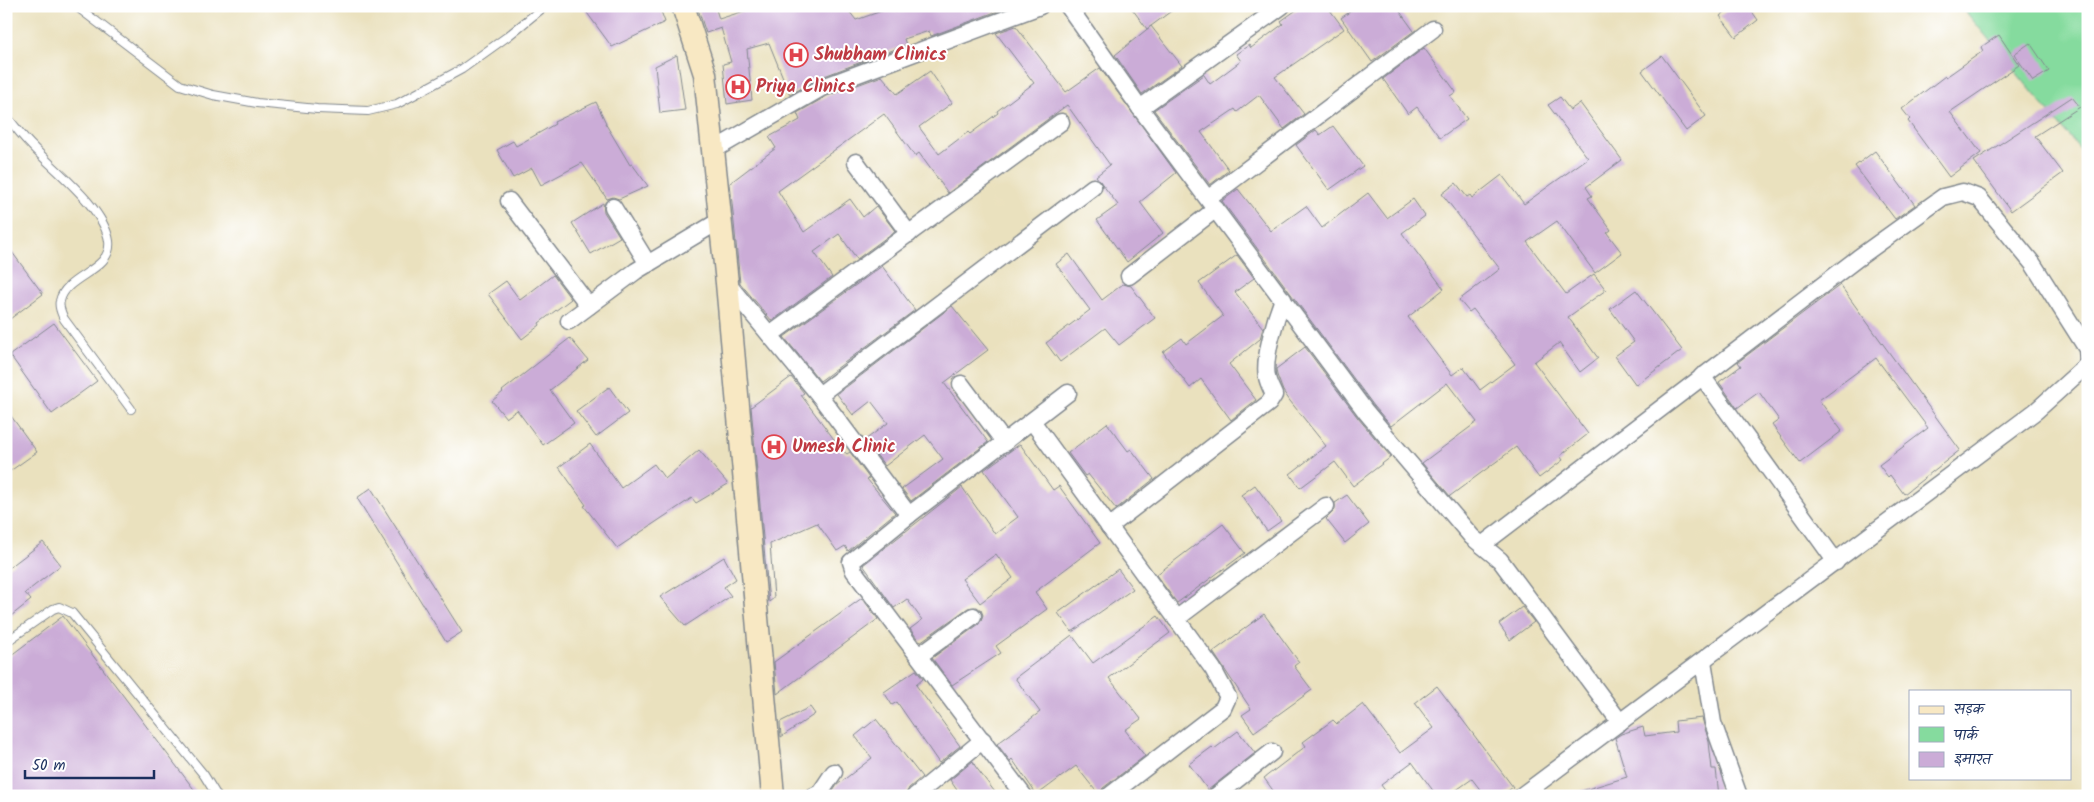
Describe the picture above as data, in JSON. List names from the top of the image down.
{
  "places": {
    "hospital": ["Shubham Clinics", "Priya Clinics", "Umesh Clinic"]
  },
  "legend": ["सड़क", "पार्क", "इमारत"],
  "scale_bar": "50 m"
}
